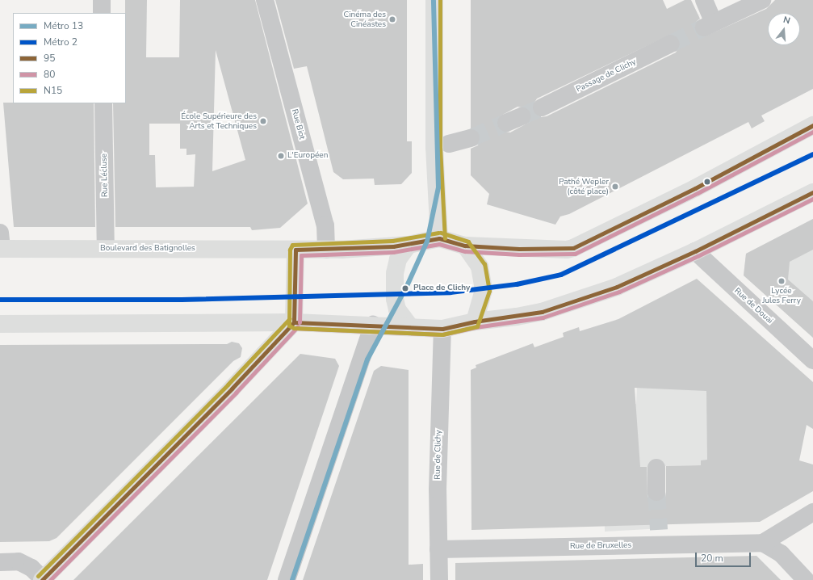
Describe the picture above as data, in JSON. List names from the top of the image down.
{
  "streets": {
    "main road": ["Boulevard des Batignolles"],
    "street": [
      "Passage de Clichy",
      "Rue Biot",
      "Rue Lécluse",
      "Rue de Douai",
      "Rue de Clichy",
      "Rue de Bruxelles"
    ]
  },
  "crossings": [
    ["Rue Lécluse", "Boulevard des Batignolles"],
    ["Rue de Clichy", "Rue de Bruxelles"]
  ],
  "places": [
    "Cinéma des Cinéastes",
    "École Supérieure des Arts et Techniques",
    "L'Européen",
    "Pathé Wepler (côté place)",
    "Lycée Jules Ferry",
    "Place de Clichy"
  ],
  "lines": [
    "metro line 13",
    "transit line N15",
    "transit line 95",
    "transit line 80",
    "metro line 2"
  ],
  "legend": [
    "Métro 13",
    "Métro 2",
    "95",
    "80",
    "N15"
  ],
  "scale_bar": "20 m",
  "north": "top"
}
